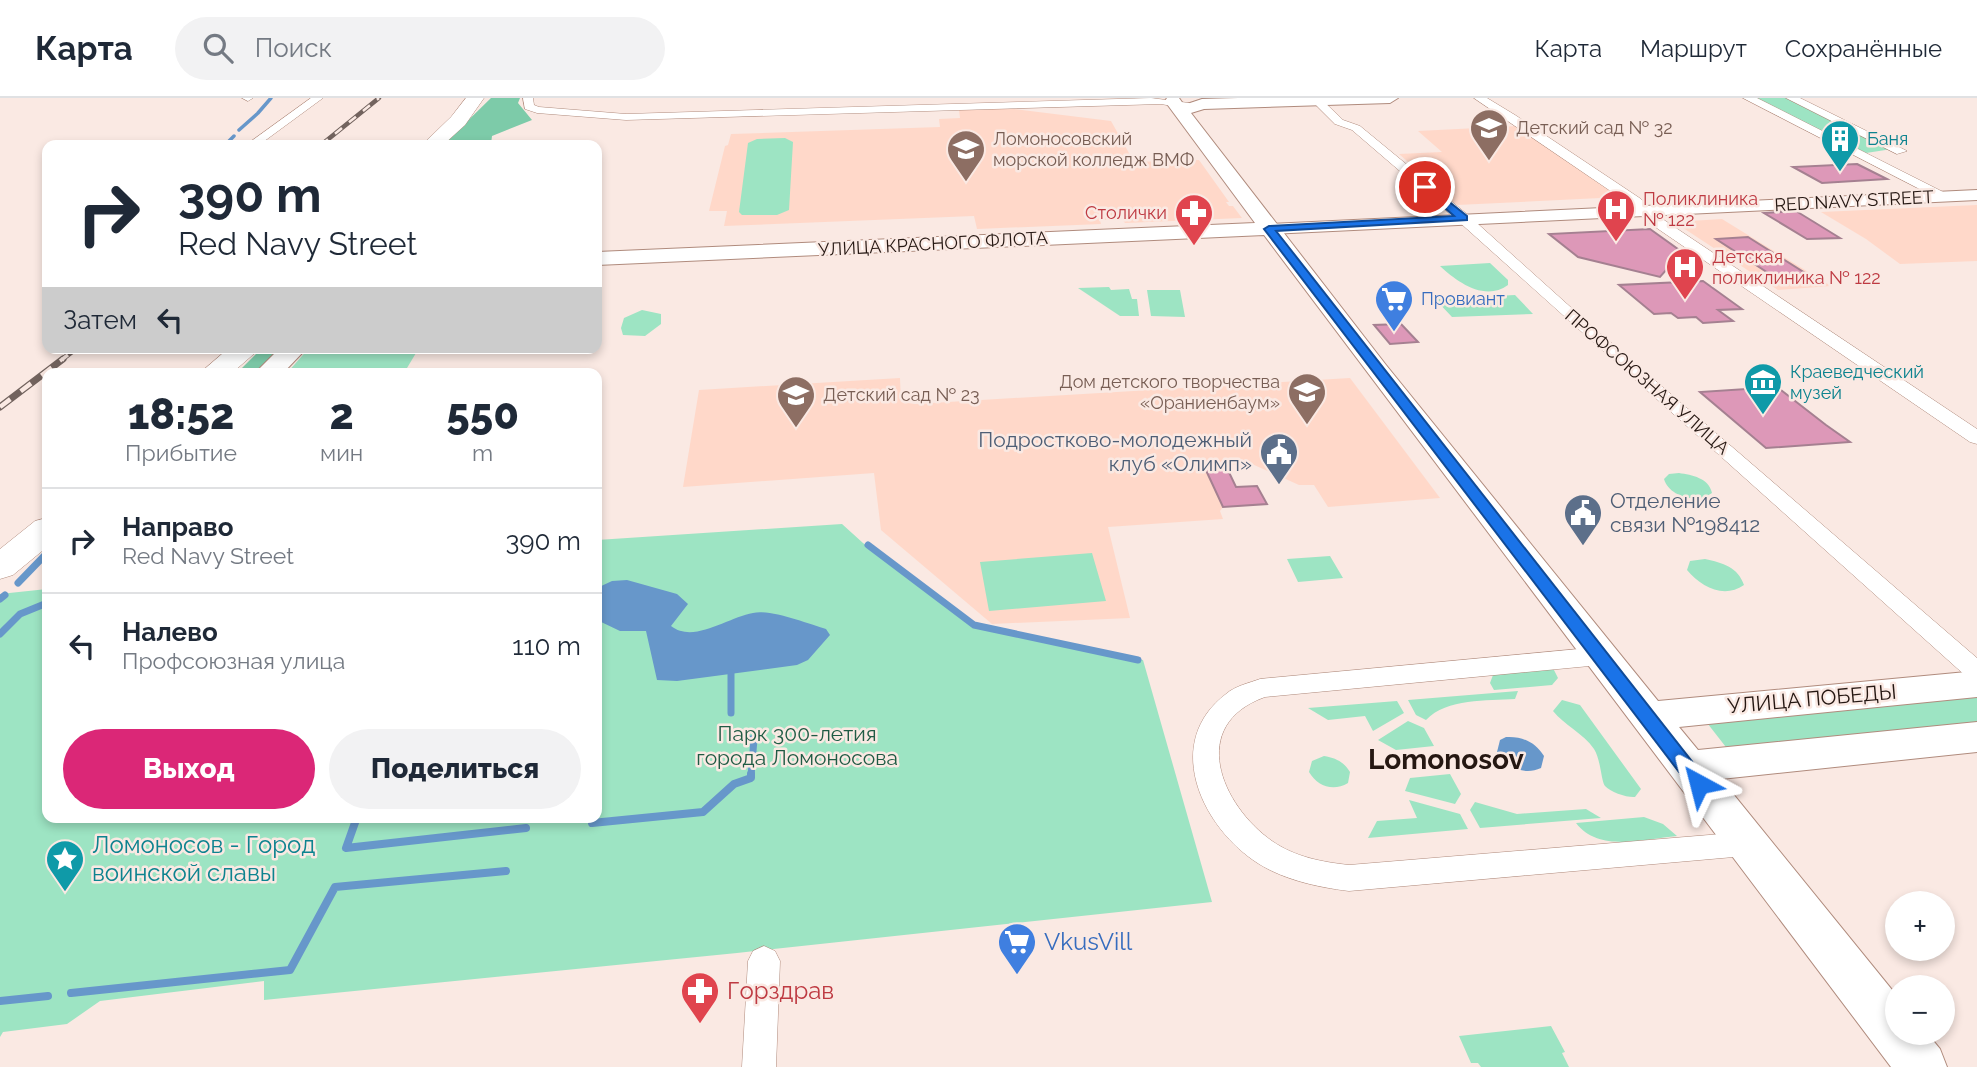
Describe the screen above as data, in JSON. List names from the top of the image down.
{
  "streets": {
    "main road": ["УЛИЦА КРАСНОГО ФЛОТА", "УЛИЦА ПОБЕДЫ"],
    "street": ["RED NAVY STREET", "ПРОФСОЮЗНАЯ УЛИЦА"]
  },
  "crossings": [
    ["RED NAVY STREET", "УЛИЦА КРАСНОГО ФЛОТА"],
    ["RED NAVY STREET", "ПРОФСОЮЗНАЯ УЛИЦА"]
  ],
  "districts": ["Lomonosov"],
  "parks": ["Парк 300-летия города Ломоносова"],
  "places": {
    "school or university": [
      "Детский сад № 32",
      "Ломоносовский морской колледж ВМФ",
      "Дом детского творчества «Ораниенбаум»",
      "Детский сад № 23"
    ],
    "building": ["Баня"],
    "hospital": ["Поликлиника № 122", "Детская поликлиника № 122"],
    "pharmacy": ["Столички", "Горздрав"],
    "supermarket": ["Провиант", "VkusVill"],
    "museum": ["Краеведческий музей"],
    "public building": ["Подростково-молодежный клуб «Олимп»", "Отделение связи №198412"],
    "place": ["Ломоносов - Город воинской славы"]
  },
  "page": {
    "header": "Карта",
    "search": "Поиск",
    "nav": ["Карта", "Маршрут", "Сохранённые"],
    "turn": ["390 m", "Red Navy Street"],
    "then": "Затем",
    "eta": [
      "18:52",
      "Прибытие",
      "2",
      "мин",
      "550",
      "m"
    ],
    "list": [
      {
        "name": "Направо",
        "note": "Red Navy Street",
        "value": "390 m"
      },
      {
        "name": "Налево",
        "note": "Профсоюзная улица",
        "value": "110 m"
      }
    ],
    "buttons": ["Выход", "Поделиться"],
    "map_buttons": ["+", "−"]
  }
}
